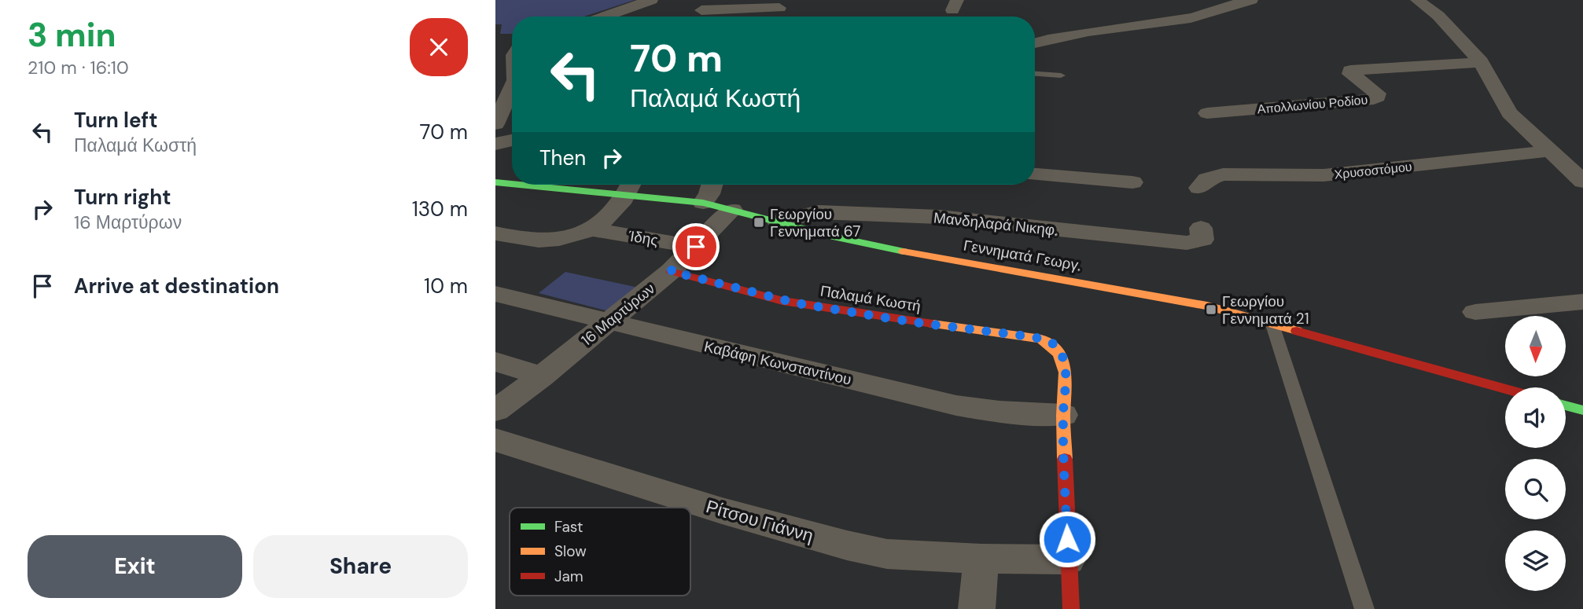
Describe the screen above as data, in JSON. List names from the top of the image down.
{
  "streets": {
    "street": [
      "Απολλωνίου Ροδίου",
      "Χρυσοστόμου",
      "Μανδηλαρά Νικηφ.",
      "Ίδης",
      "Γεννηματά Γεωργ.",
      "Παλαμά Κωστή",
      "16 Μαρτύρων",
      "Καβάφη Κωνσταντίνου",
      "Ρίτσου Γιάννη"
    ]
  },
  "crossings": [
    ["Μανδηλαρά Νικηφ.", "Γεννηματά Γεωργ."],
    ["Ίδης", "16 Μαρτύρων"],
    ["Γεννηματά Γεωργ.", "16 Μαρτύρων"],
    ["Παλαμά Κωστή", "16 Μαρτύρων"],
    ["Παλαμά Κωστή", "Καβάφη Κωνσταντίνου"],
    ["16 Μαρτύρων", "Καβάφη Κωνσταντίνου"]
  ],
  "places": {
    "transit": ["Γεωργίου Γεννηματά 67", "Γεωργίου Γεννηματά 21"]
  },
  "legend": ["Fast", "Slow", "Jam"],
  "north": "bottom",
  "page": {
    "heading": ["3 min", "210 m · 16:10"],
    "turn": ["70 m", "Παλαμά Κωστή"],
    "list": [
      {
        "name": "Turn left",
        "note": "Παλαμά Κωστή",
        "value": "70 m"
      },
      {
        "name": "Turn right",
        "note": "16 Μαρτύρων",
        "value": "130 m"
      },
      {
        "name": "Arrive at destination",
        "value": "10 m"
      }
    ],
    "then": "Then",
    "buttons": ["Exit", "Share"]
  }
}
